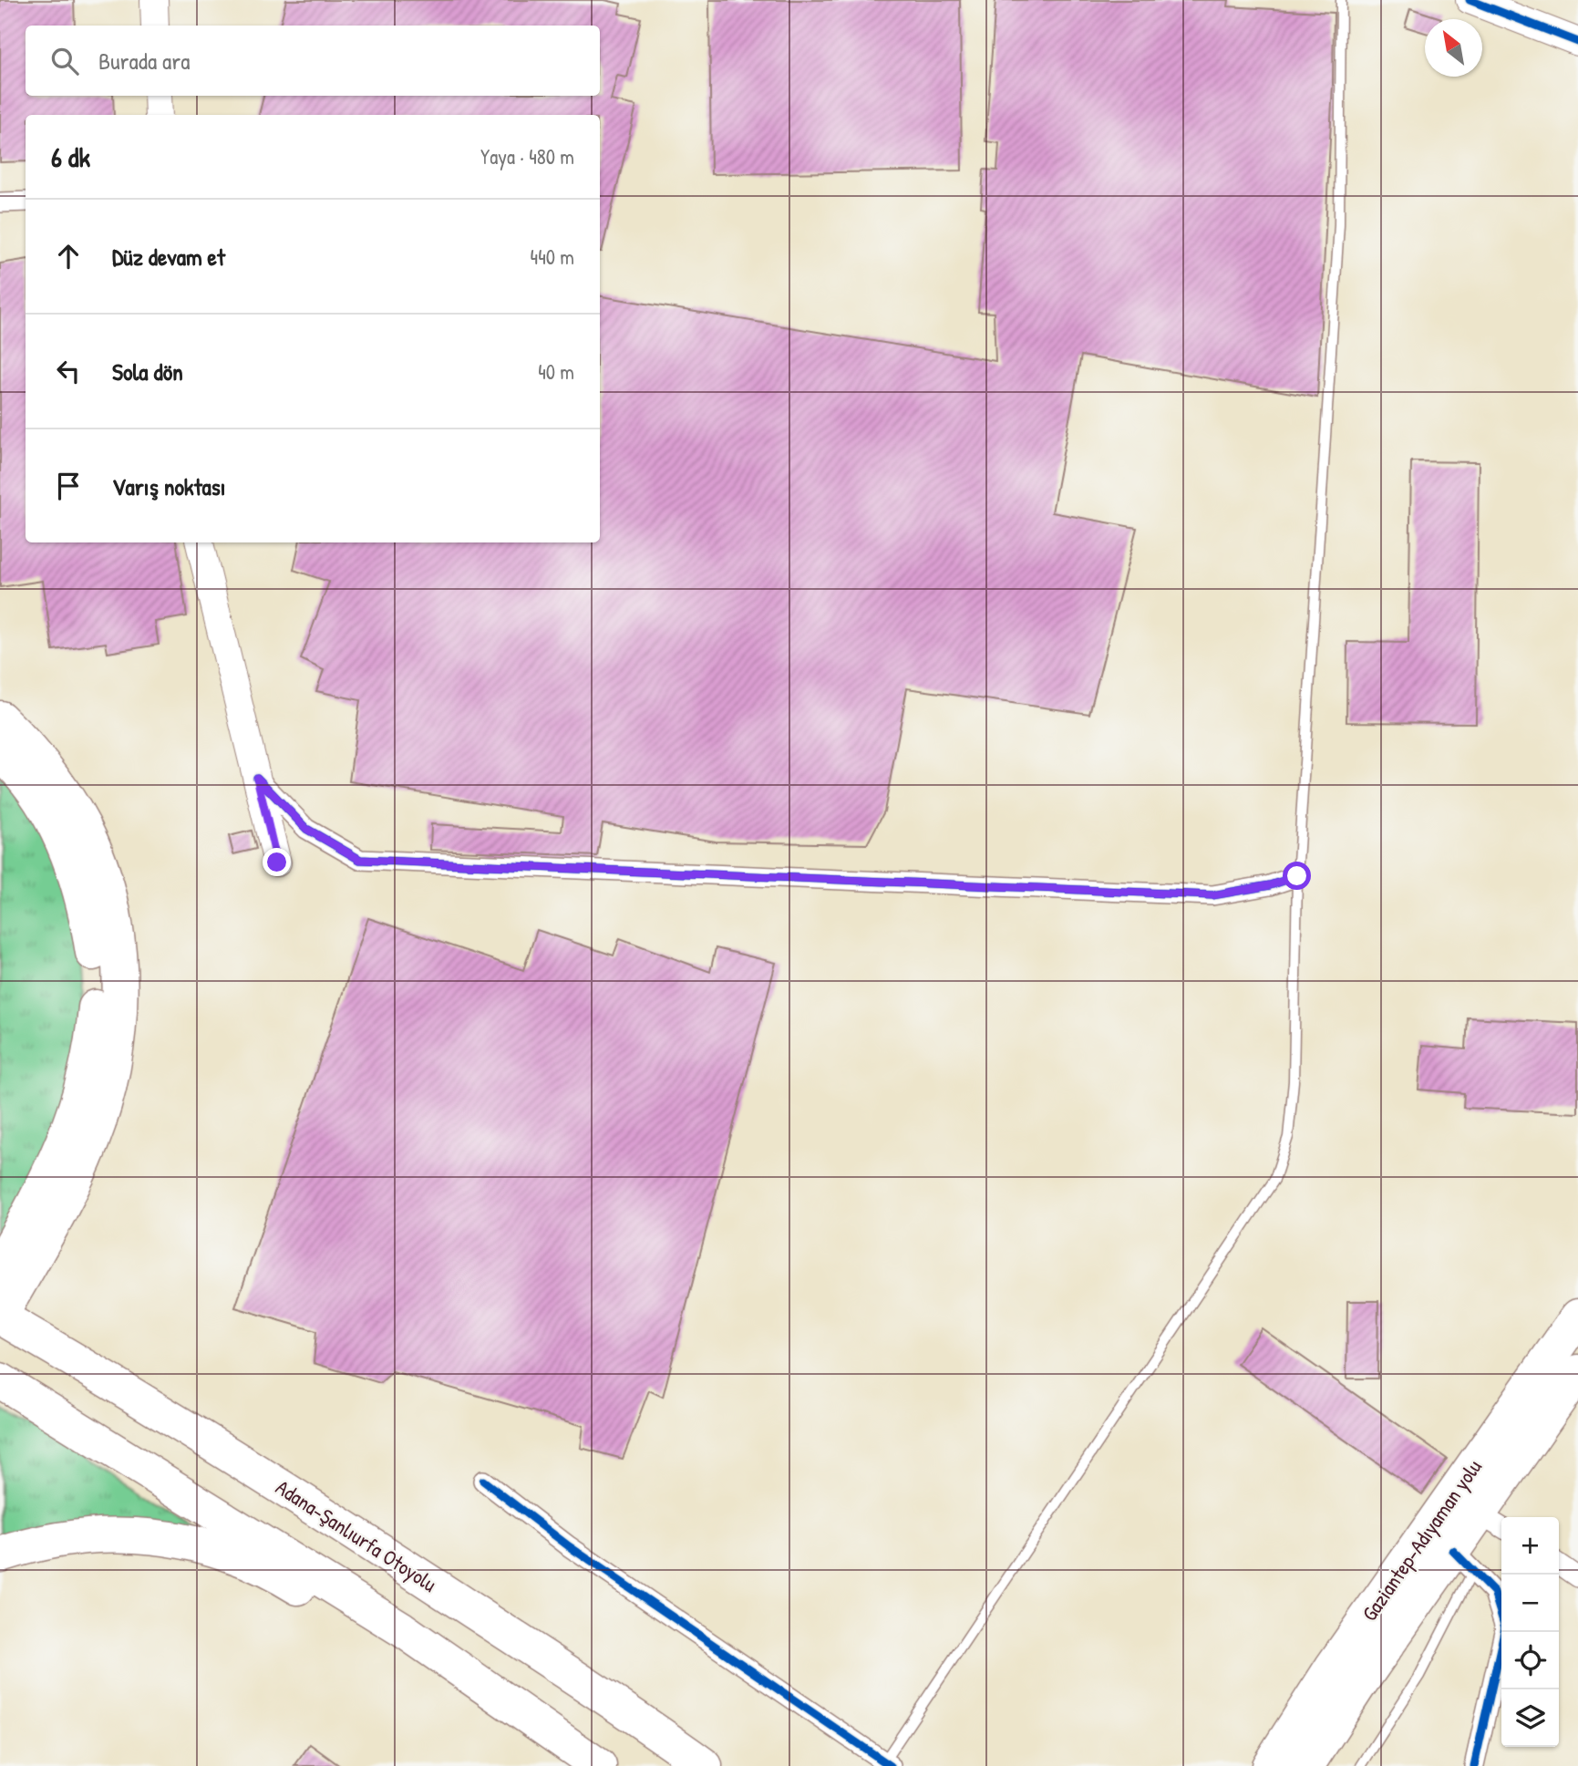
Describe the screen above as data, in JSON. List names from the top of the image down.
{
  "streets": {
    "highway": ["Adana-Şanlıurfa Otoyolu", "Gaziantep-Adıyaman yolu"]
  },
  "north": "top left",
  "page": {
    "search": "Burada ara",
    "heading": ["6 dk", "Yaya · 480 m"],
    "list": [
      ["Düz devam et", "440 m"],
      ["Sola dön", "40 m"],
      "Varış noktası"
    ],
    "map_buttons": ["+", "−"]
  }
}
